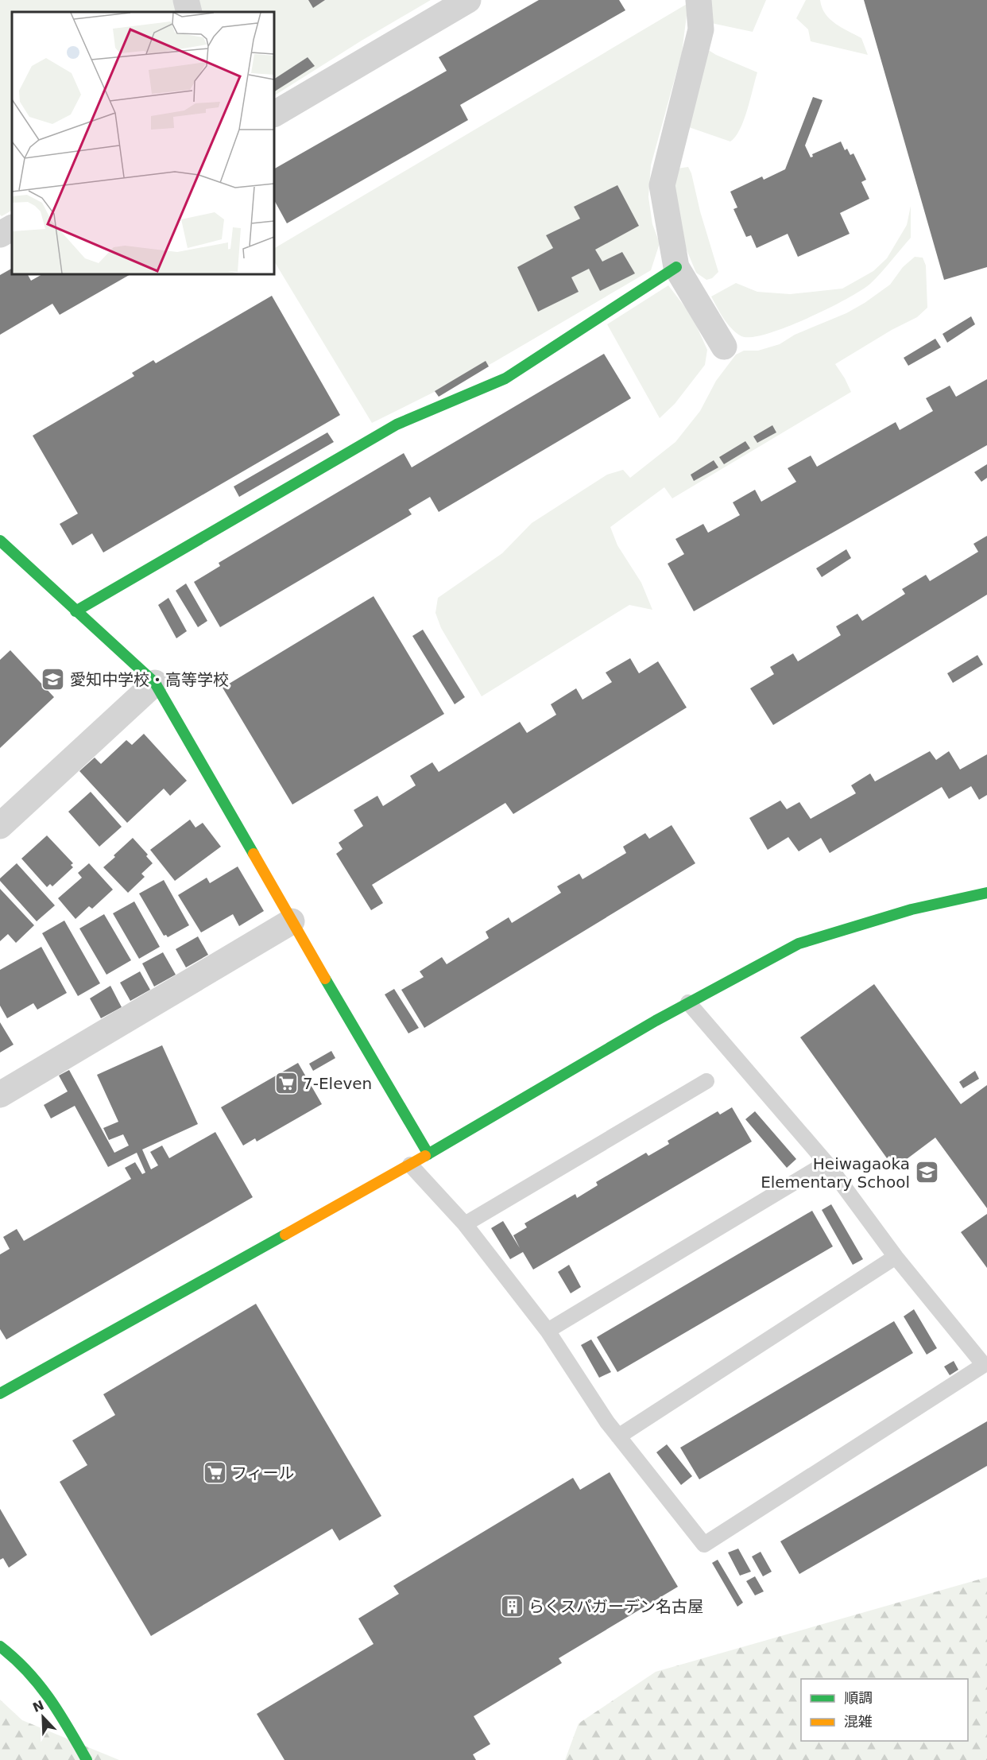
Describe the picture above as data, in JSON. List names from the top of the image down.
{
  "places": {
    "school or university": ["愛知中学校・高等学校", "Heiwagaoka Elementary School"],
    "supermarket": ["7-Eleven", "フィール"],
    "building": ["らくスパガーデン名古屋"]
  },
  "legend": ["順調", "混雑"],
  "north": "top left"
}
